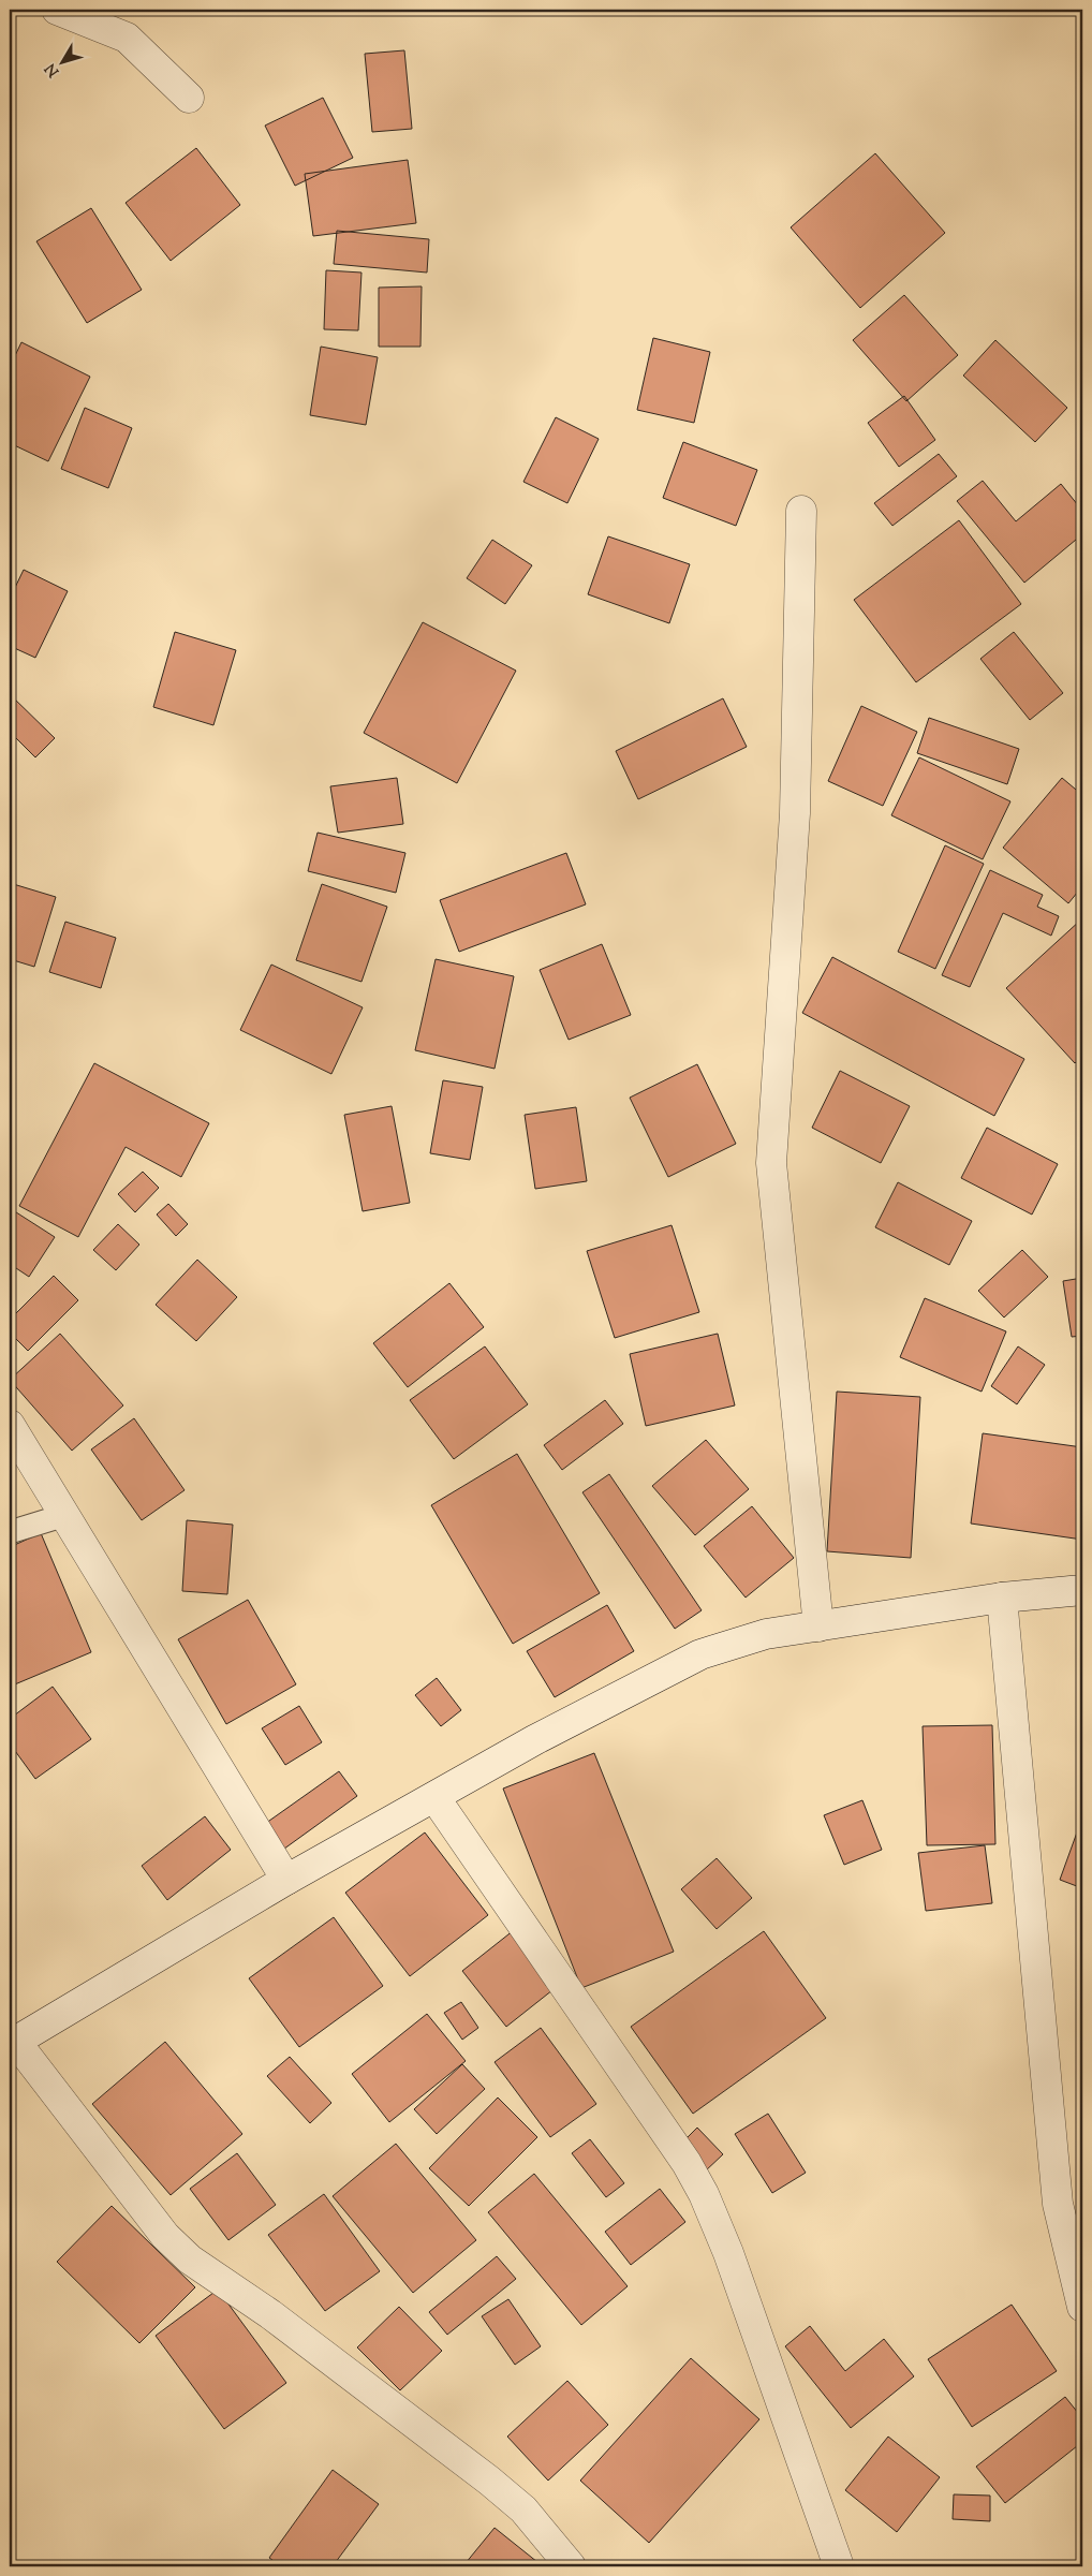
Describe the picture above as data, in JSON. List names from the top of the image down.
{
  "north": "bottom left"
}
